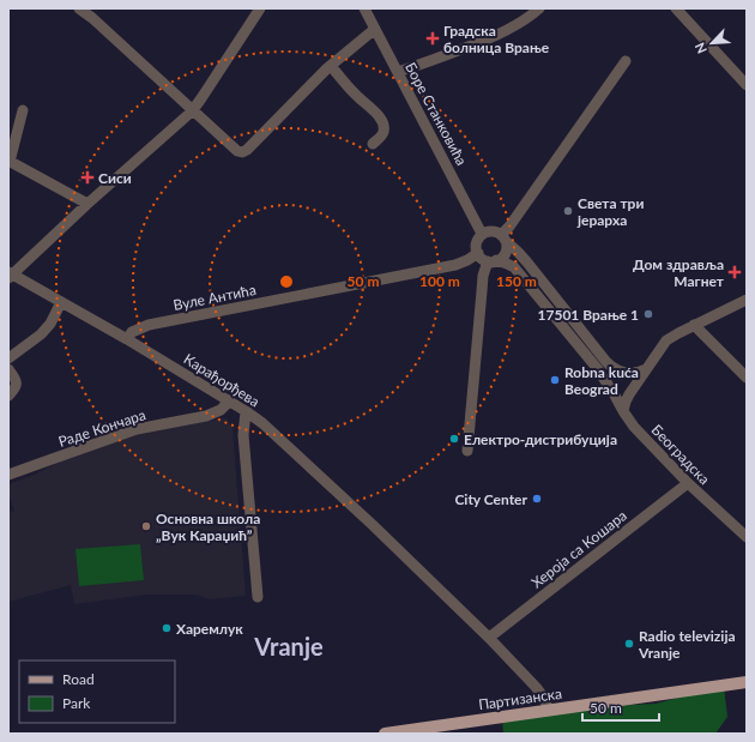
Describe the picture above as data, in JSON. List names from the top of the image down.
{
  "streets": {
    "main road": ["Партизанска"],
    "street": [
      "Боре Станковића",
      "Вуле Антића",
      "Карађорђева",
      "Раде Кончара",
      "Београдска",
      "Хероја са Кошара"
    ]
  },
  "crossings": [
    ["Боре Станковића", "Вуле Антића"],
    ["Боре Станковића", "Београдска"],
    ["Вуле Антића", "Карађорђева"],
    ["Вуле Антића", "Београдска"],
    ["Карађорђева", "Раде Кончара"],
    ["Карађорђева", "Хероја са Кошара"],
    ["Карађорђева", "Партизанска"],
    ["Београдска", "Хероја са Кошара"]
  ],
  "districts": ["Vranje"],
  "places": {
    "health": ["Градска болница Врање", "Сиси", "Дом здравља Магнет"],
    "other": [
      "Света три јерарха",
      "17501 Врање 1",
      "Robna kuća Beograd",
      "Електро-дистрибуција",
      "City Center",
      "Основна школа „Вук Караџић”",
      "Харемлук",
      "Radio televizija Vranje"
    ]
  },
  "legend": ["Road", "Park"],
  "scale_bar": "50 m",
  "north": "bottom left",
  "rings": ["50 m", "100 m", "150 m"]
}
